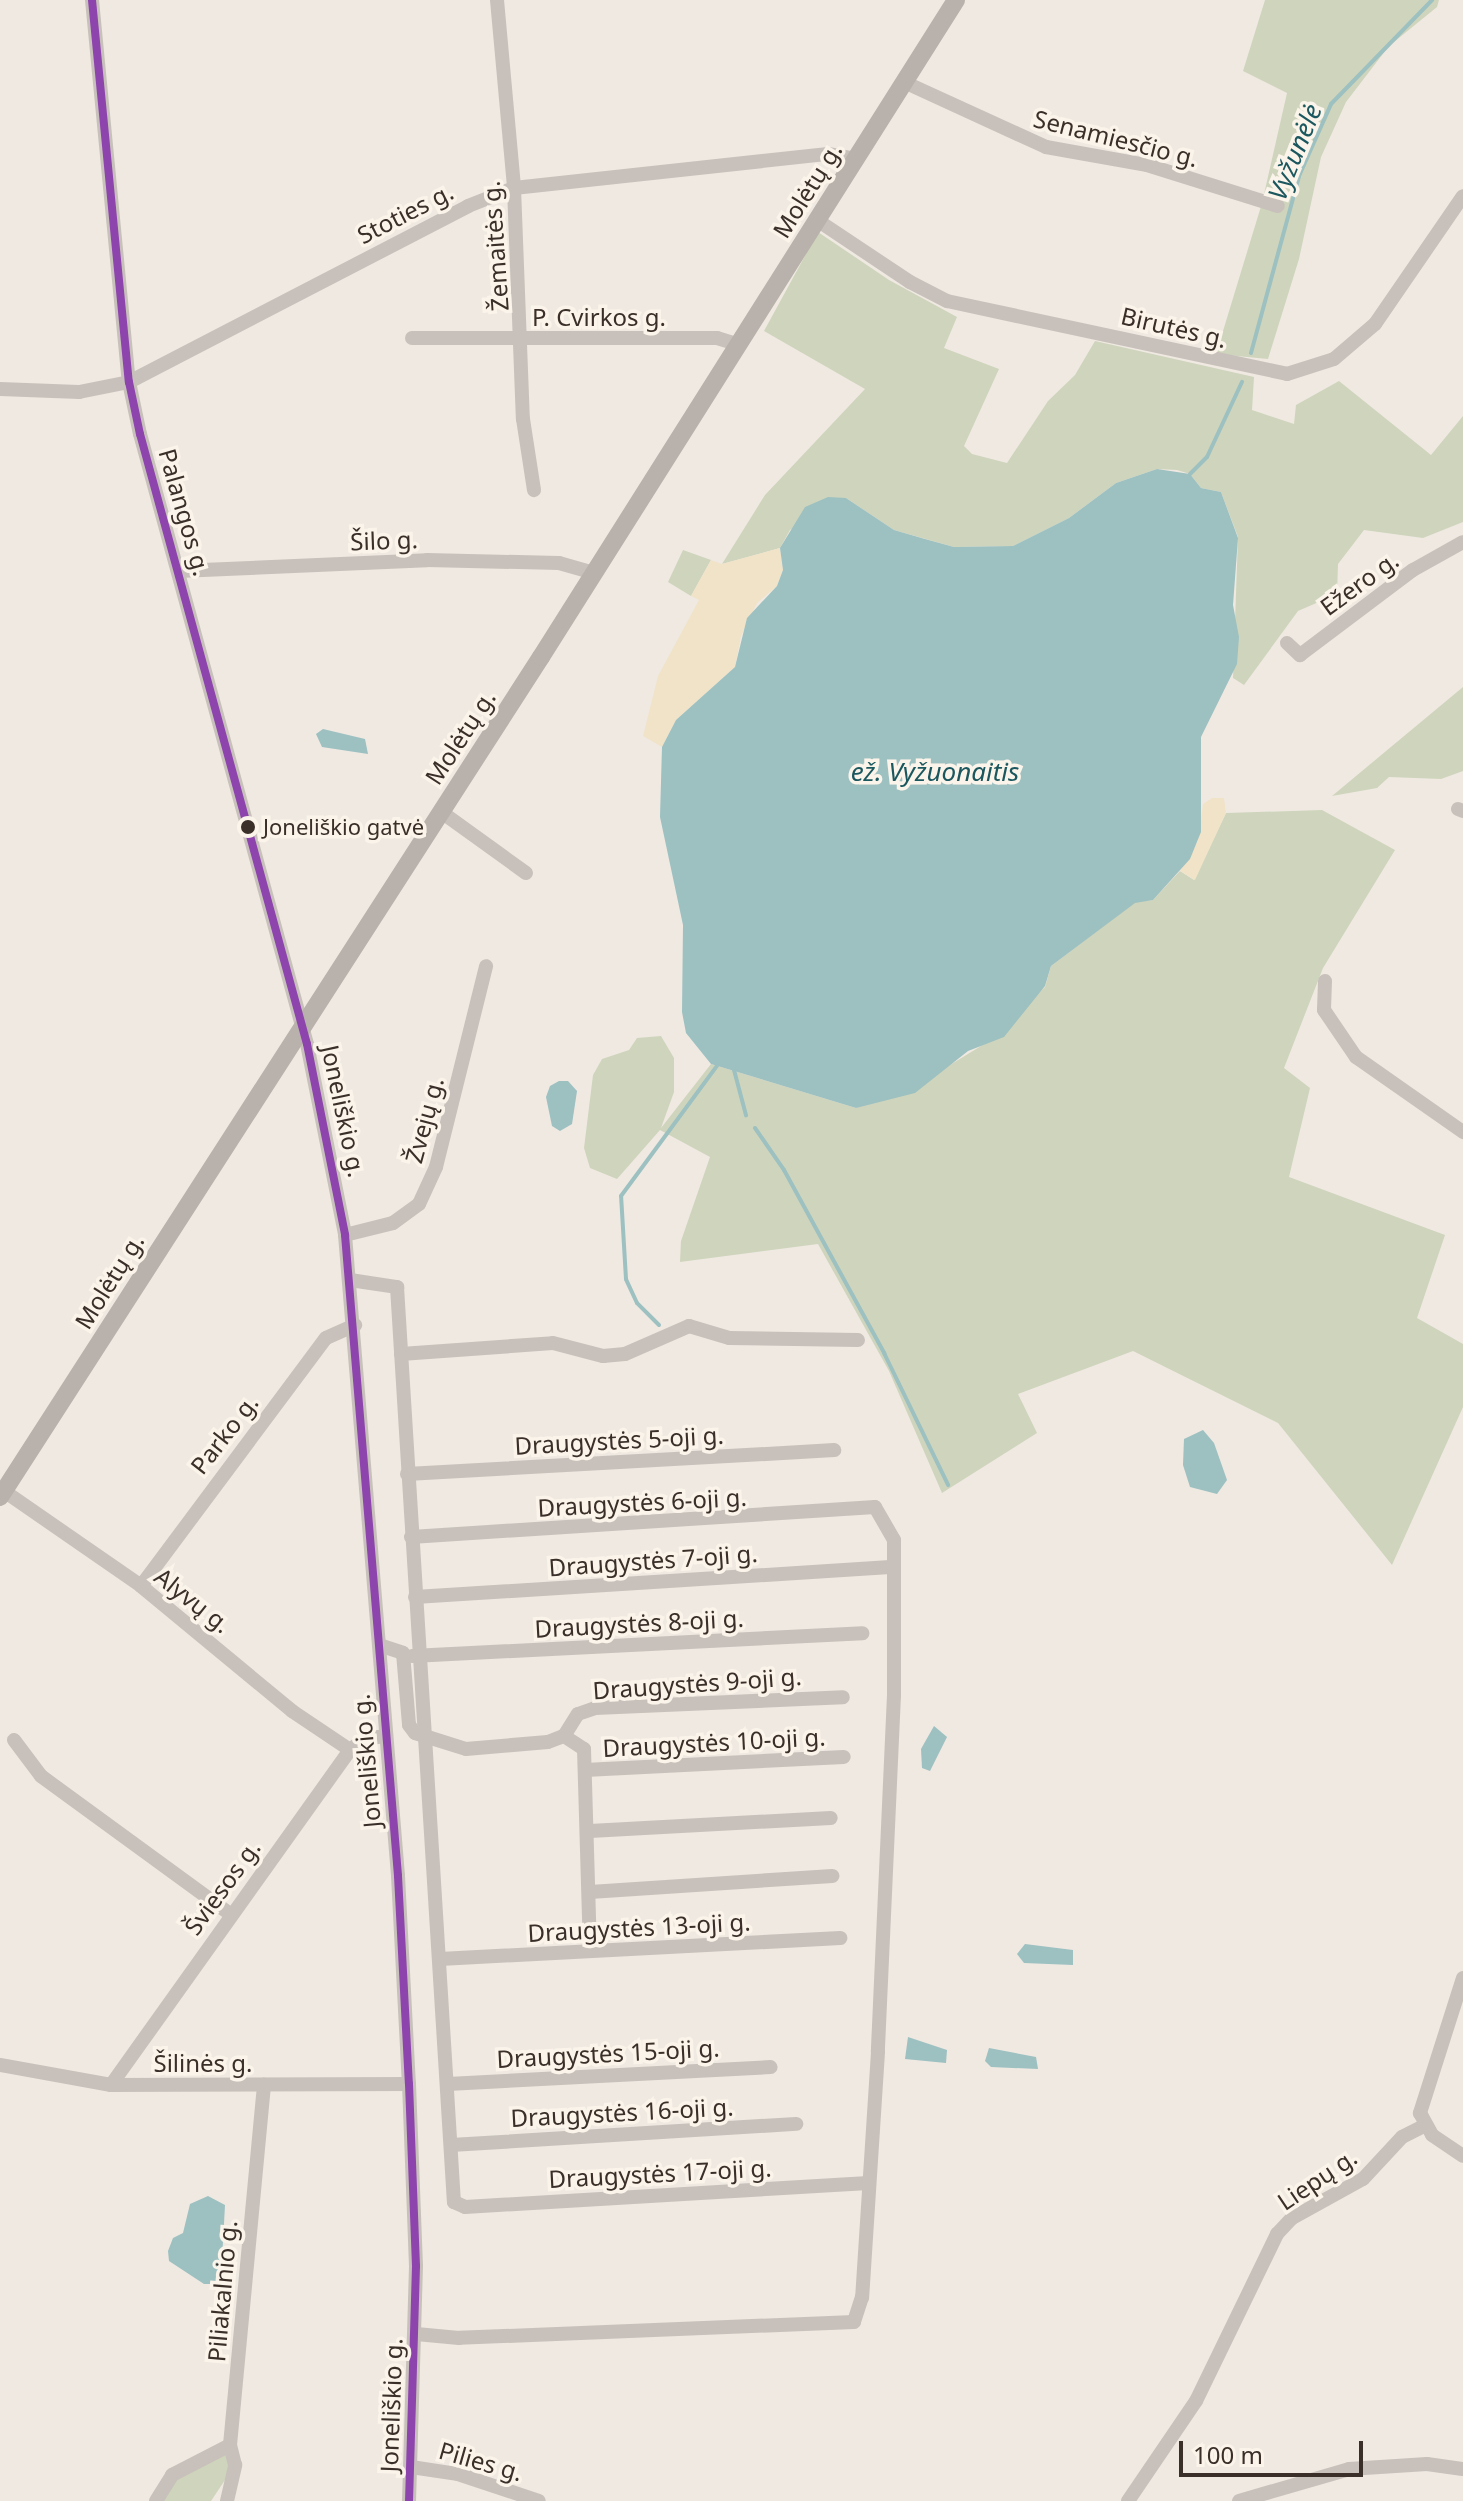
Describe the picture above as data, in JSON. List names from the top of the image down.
{
  "streets": {
    "street": [
      "Senamiesčio g.",
      "Molėtų g.",
      "Stoties g.",
      "Žemaitės g.",
      "P. Cvirkos g.",
      "Birutės g.",
      "Palangos g.",
      "Šilo g.",
      "Ežero g.",
      "Joneliškio g.",
      "Žvejų g.",
      "Parko g.",
      "Draugystės 5-oji g.",
      "Draugystės 6-oji g.",
      "Draugystės 7-oji g.",
      "Alyvų g.",
      "Draugystės 8-oji g.",
      "Draugystės 9-oji g.",
      "Draugystės 10-oji g.",
      "Šviesos g.",
      "Draugystės 13-oji g.",
      "Draugystės 15-oji g.",
      "Šilinės g.",
      "Draugystės 16-oji g.",
      "Draugystės 17-oji g.",
      "Liepų g.",
      "Piliakalnio g.",
      "Pilies g."
    ]
  },
  "crossings": [
    ["Senamiesčio g.", "Molėtų g."],
    ["Molėtų g.", "Stoties g."],
    ["Molėtų g.", "P. Cvirkos g."],
    ["Molėtų g.", "Birutės g."],
    ["Molėtų g.", "Palangos g."],
    ["Molėtų g.", "Šilo g."],
    ["Molėtų g.", "Joneliškio g."],
    ["Molėtų g.", "Alyvų g."],
    ["Stoties g.", "Žemaitės g."],
    ["Stoties g.", "Palangos g."],
    ["Žemaitės g.", "P. Cvirkos g."],
    ["Palangos g.", "Šilo g."],
    ["Palangos g.", "Joneliškio g."],
    ["Joneliškio g.", "Žvejų g."],
    ["Joneliškio g.", "Parko g."],
    ["Joneliškio g.", "Šilinės g."],
    ["Joneliškio g.", "Pilies g."],
    ["Parko g.", "Alyvų g."],
    ["Draugystės 6-oji g.", "Draugystės 7-oji g."],
    ["Alyvų g.", "Šviesos g."],
    ["Šviesos g.", "Šilinės g."],
    ["Šilinės g.", "Piliakalnio g."],
    ["Draugystės 16-oji g.", "Draugystės 17-oji g."]
  ],
  "water": ["Vyžunėlė", "ež. Vyžuonaitis"],
  "places": ["Joneliškio gatvė"],
  "scale_bar": "100 m"
}
